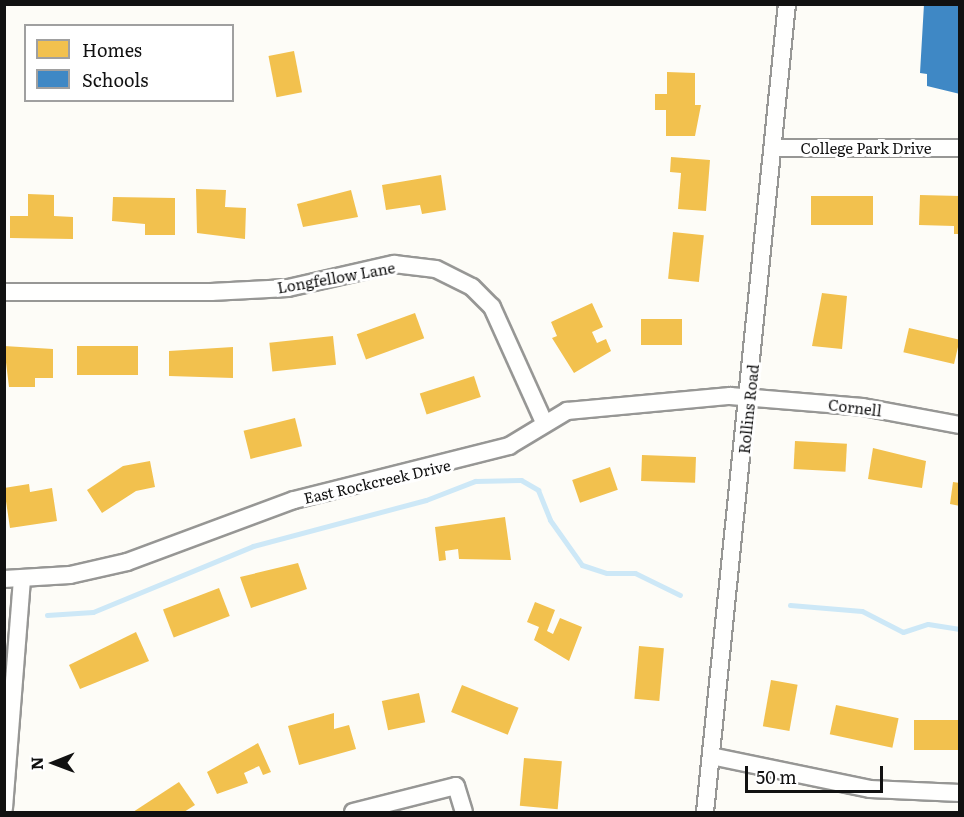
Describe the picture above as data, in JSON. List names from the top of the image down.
{
  "streets": {
    "street": [
      "College Park Drive",
      "Longfellow Lane",
      "Cornell",
      "Rollins Road",
      "East Rockcreek Drive"
    ]
  },
  "crossings": [
    ["College Park Drive", "Rollins Road"],
    ["Longfellow Lane", "East Rockcreek Drive"],
    ["Cornell", "Rollins Road"],
    ["Cornell", "East Rockcreek Drive"],
    ["Rollins Road", "East Rockcreek Drive"]
  ],
  "legend": ["Homes", "Schools"],
  "scale_bar": "50 m",
  "north": "left"
}
